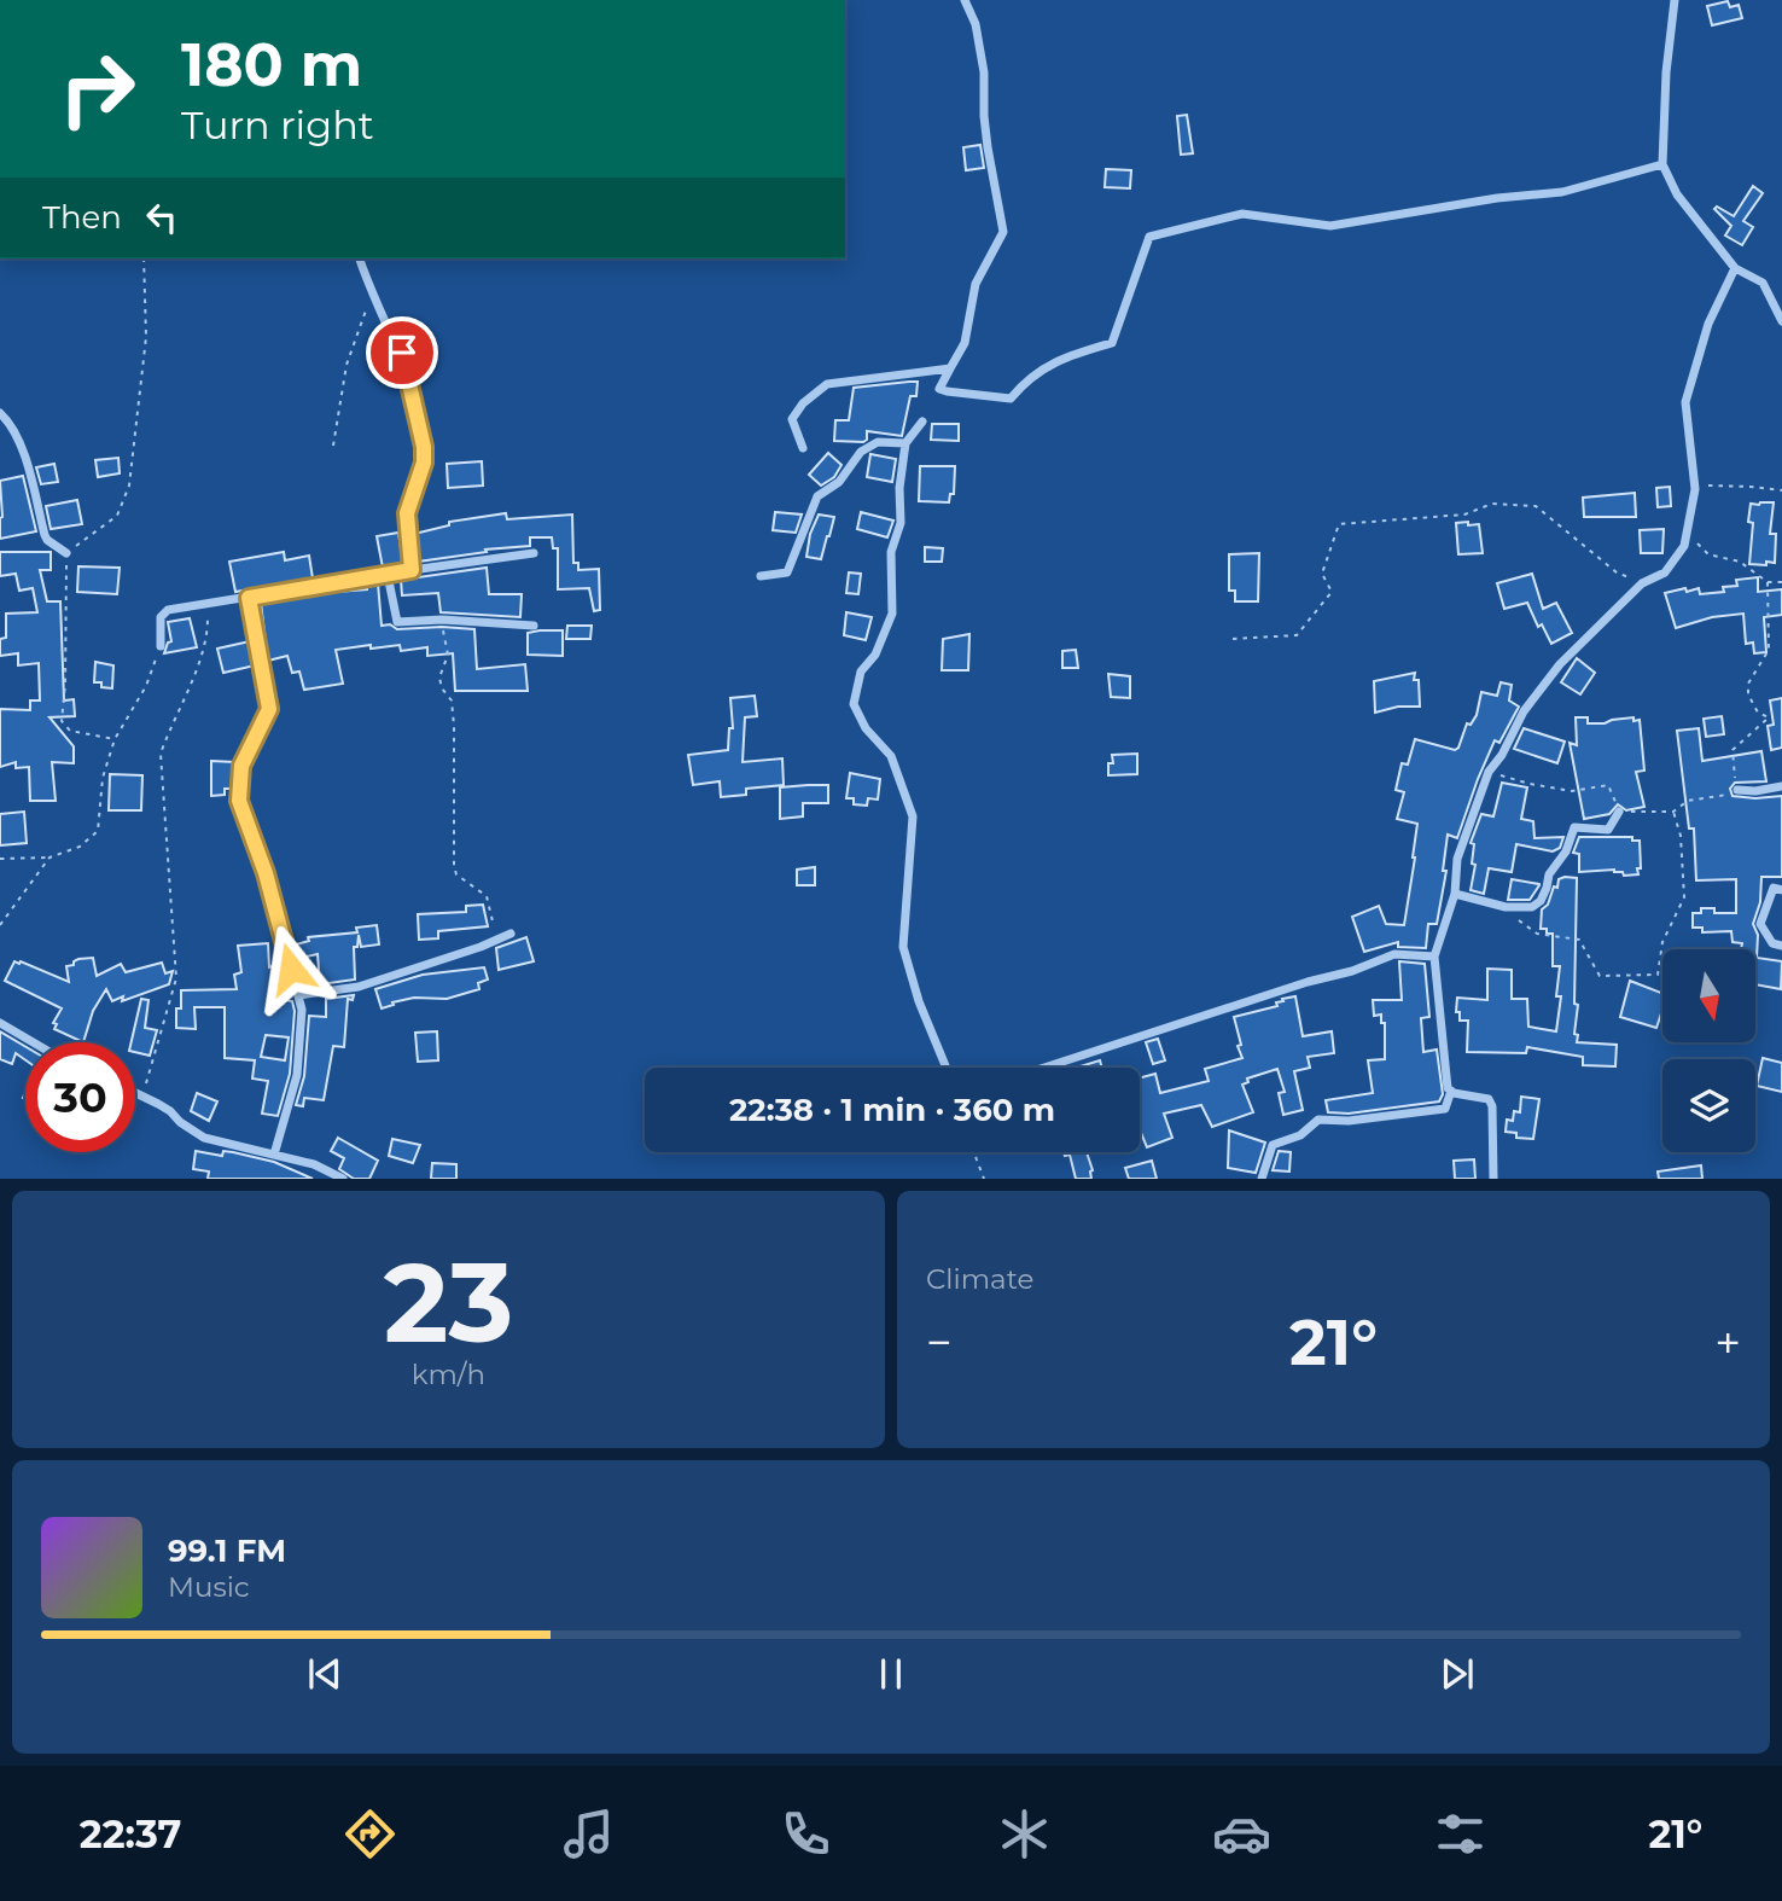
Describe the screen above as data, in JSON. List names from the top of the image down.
{
  "north": "bottom",
  "page": {
    "turn": ["180 m", "Turn right"],
    "then": "Then",
    "limit": "30",
    "trip": "22:38 · 1 min · 360 m",
    "tile": [
      ["23", "km/h"],
      "Climate"
    ],
    "heat": ["−", "21°", "+"],
    "song": ["99.1 FM", "Music"],
    "tabs": ["22:37", "21°"]
  }
}
